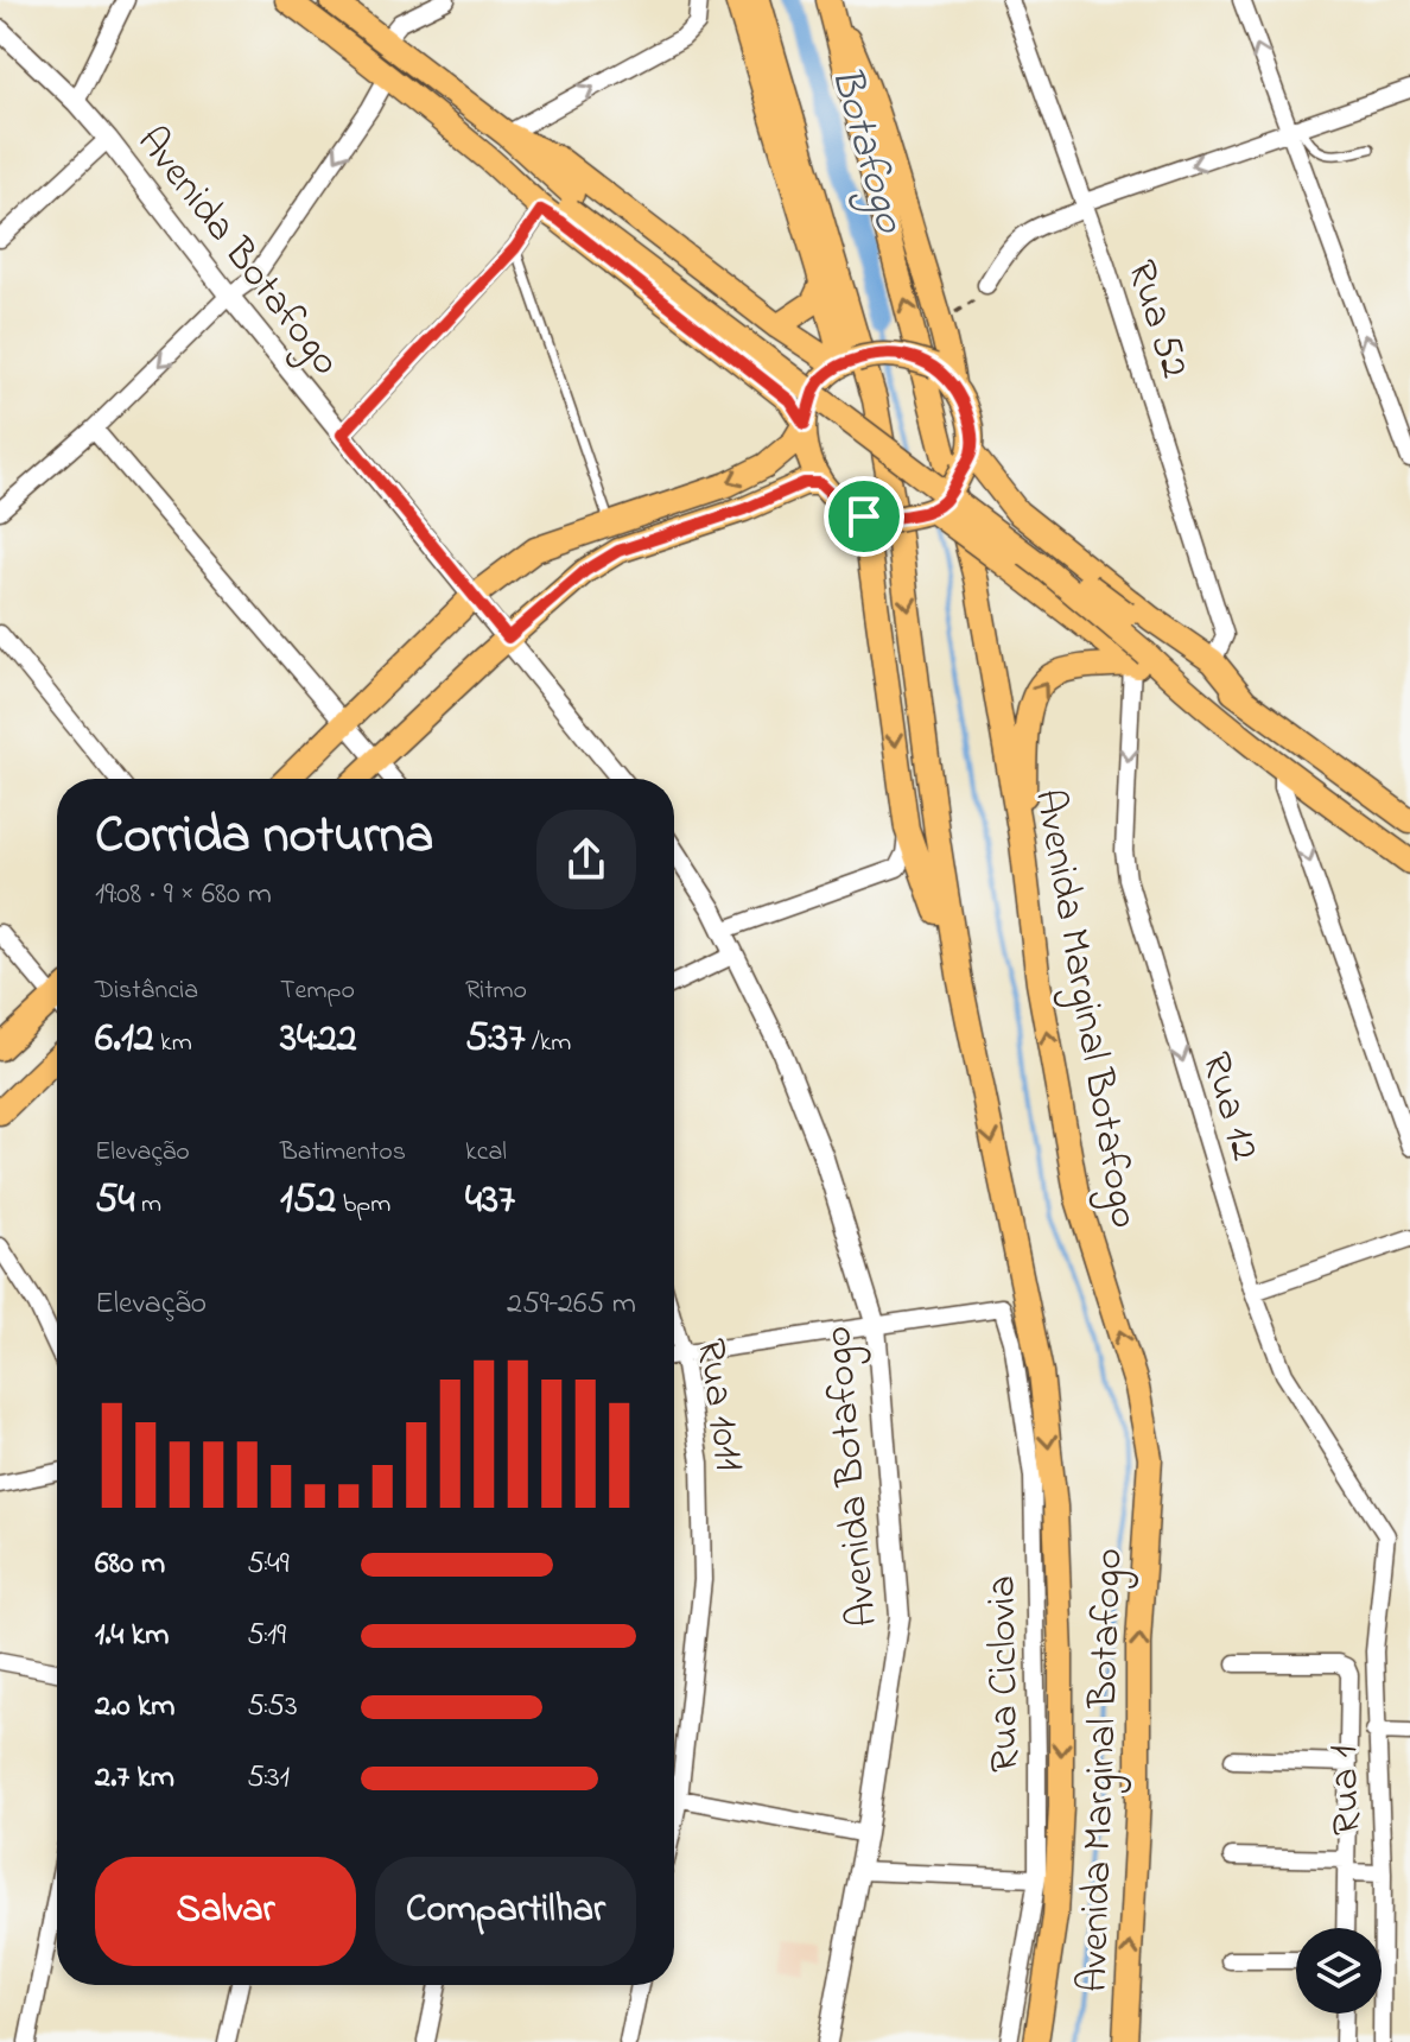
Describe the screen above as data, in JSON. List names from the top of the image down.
{
  "streets": {
    "main road": ["Avenida Marginal Botafogo"],
    "street": [
      "Avenida Botafogo",
      "Rua 52",
      "Rua 12",
      "Rua 1011",
      "Rua Ciclovia",
      "Rua 1"
    ]
  },
  "crossings": [
    ["Avenida Botafogo", "Rua Ciclovia"],
    ["Rua 12", "Rua 1"]
  ],
  "one_way": ["Rua 12"],
  "water": ["Botafogo"],
  "page": {
    "heading": ["Corrida noturna", "19:08 · 9 × 680 m"],
    "stats": [
      ["Distância", "6.12 km"],
      ["Tempo", "34:22"],
      ["Ritmo", "5:37 /km"],
      ["Elevação", "54 m"],
      ["Batimentos", "152 bpm"],
      ["kcal", "437"]
    ],
    "chart": ["Elevação", "259–265 m"],
    "list": [
      {
        "name": "680 m",
        "note": "5:49"
      },
      {
        "name": "1.4 km",
        "note": "5:19"
      },
      {
        "name": "2.0 km",
        "note": "5:53"
      },
      {
        "name": "2.7 km",
        "note": "5:31"
      }
    ],
    "buttons": ["Salvar", "Compartilhar"]
  }
}
